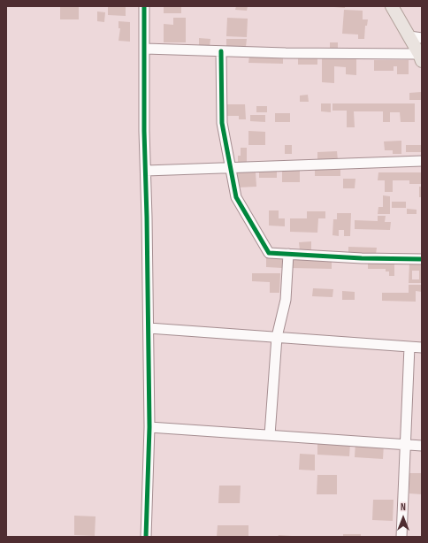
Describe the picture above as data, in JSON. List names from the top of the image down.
{
  "north": "top"
}
